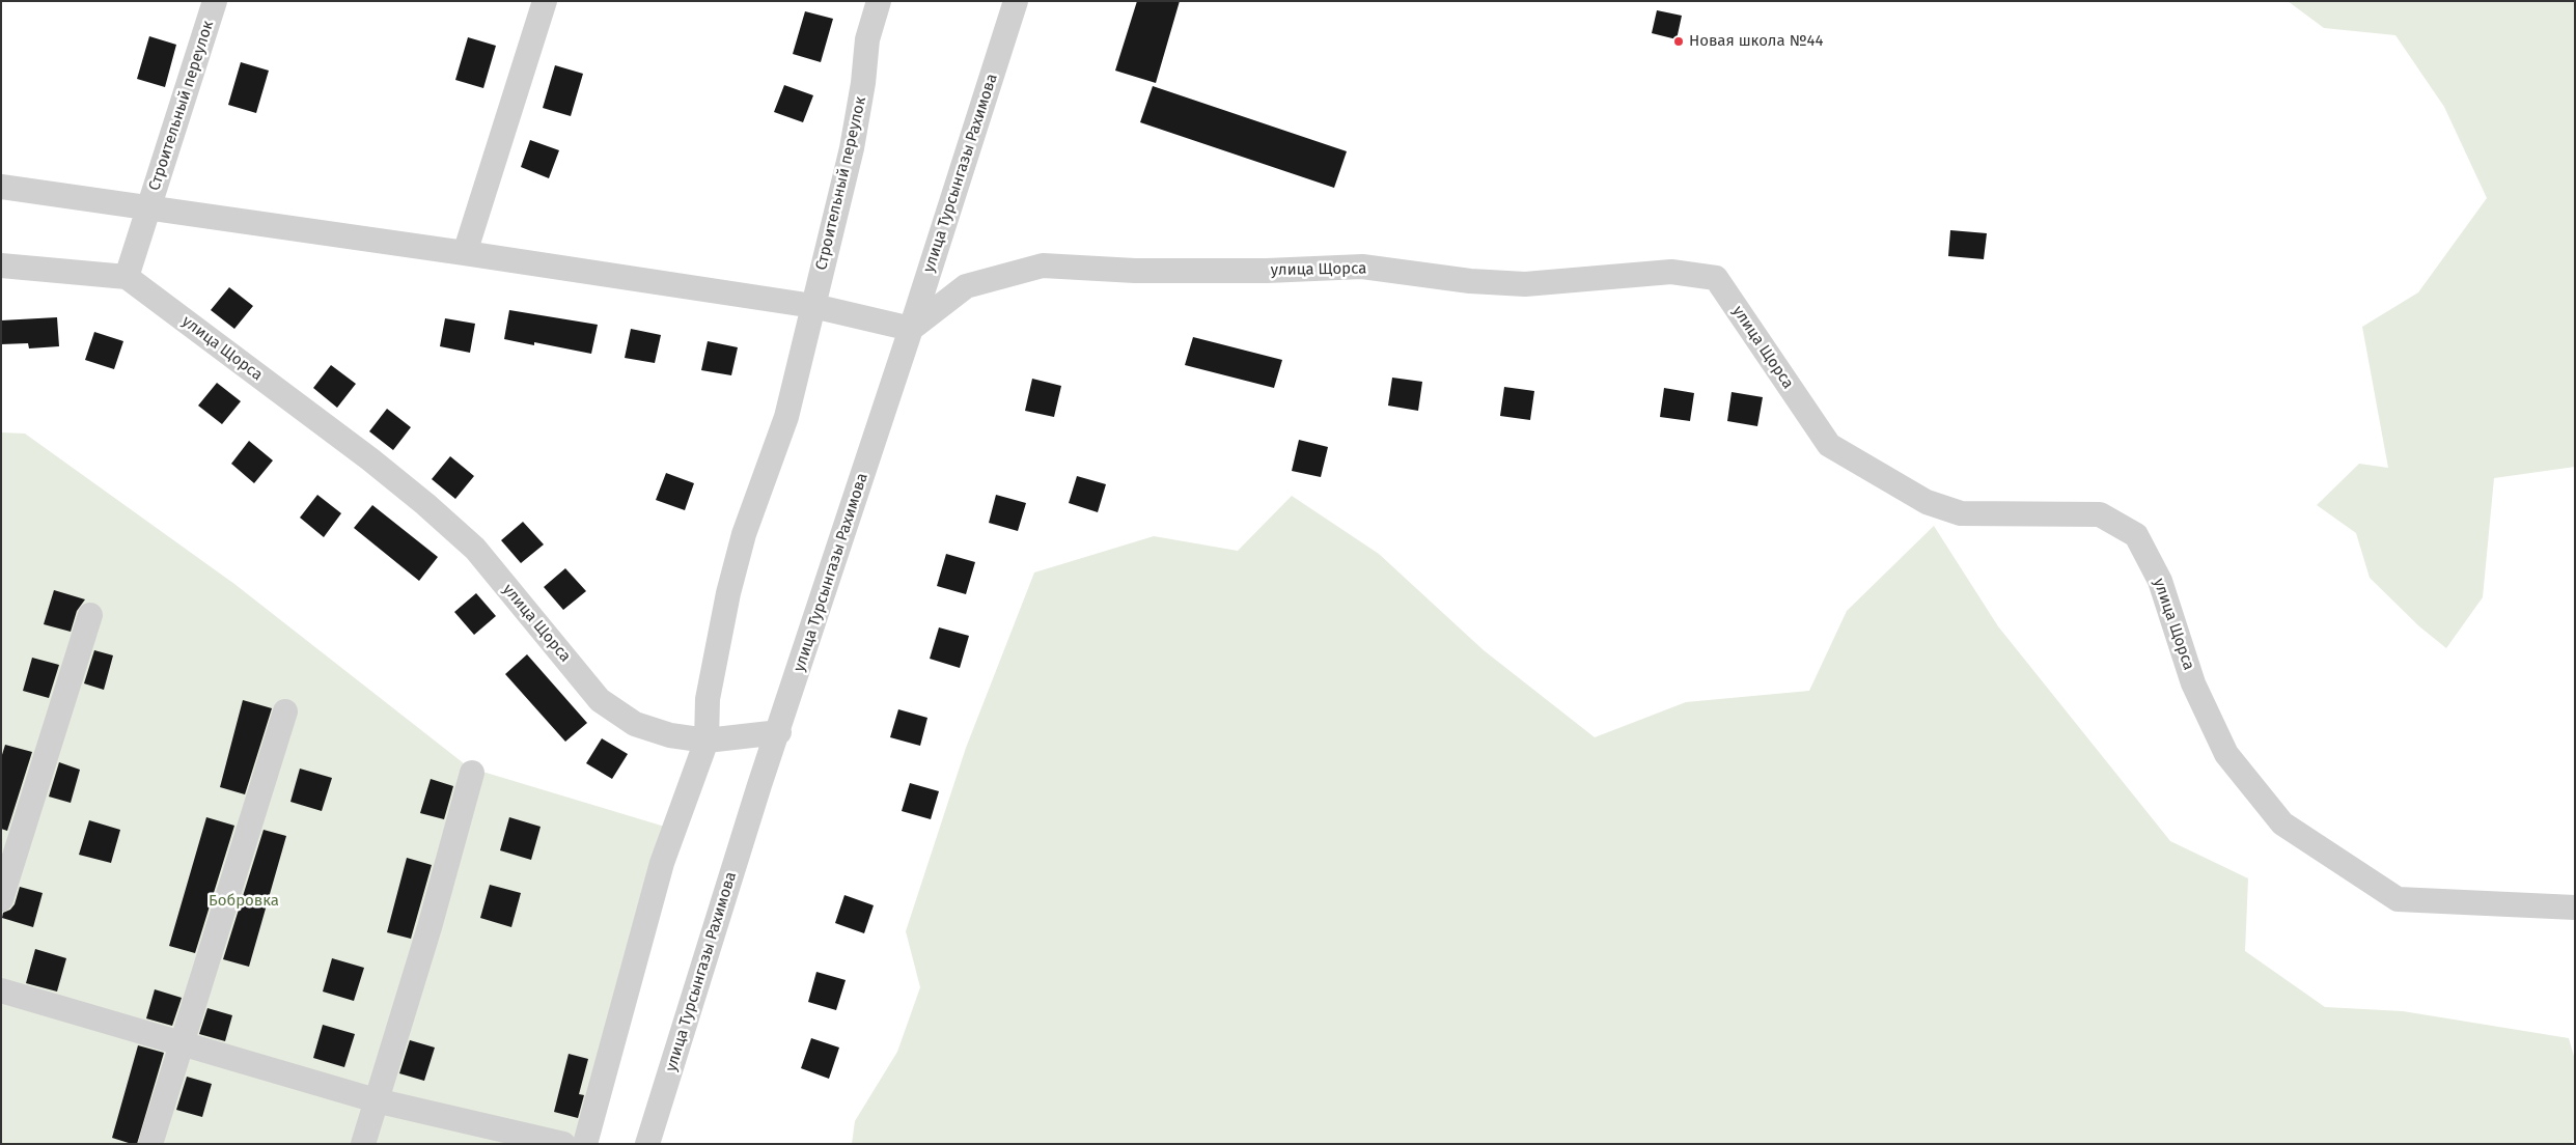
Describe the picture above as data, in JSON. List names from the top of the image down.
{
  "streets": {
    "street": ["Строительный переулок", "улица Турсынгазы Рахимова", "улица Щорса"]
  },
  "crossings": [
    ["Строительный переулок", "улица Щорса"],
    ["улица Турсынгазы Рахимова", "улица Щорса"]
  ],
  "parks": ["Бобровка"],
  "places": ["Новая школа №44"]
}
